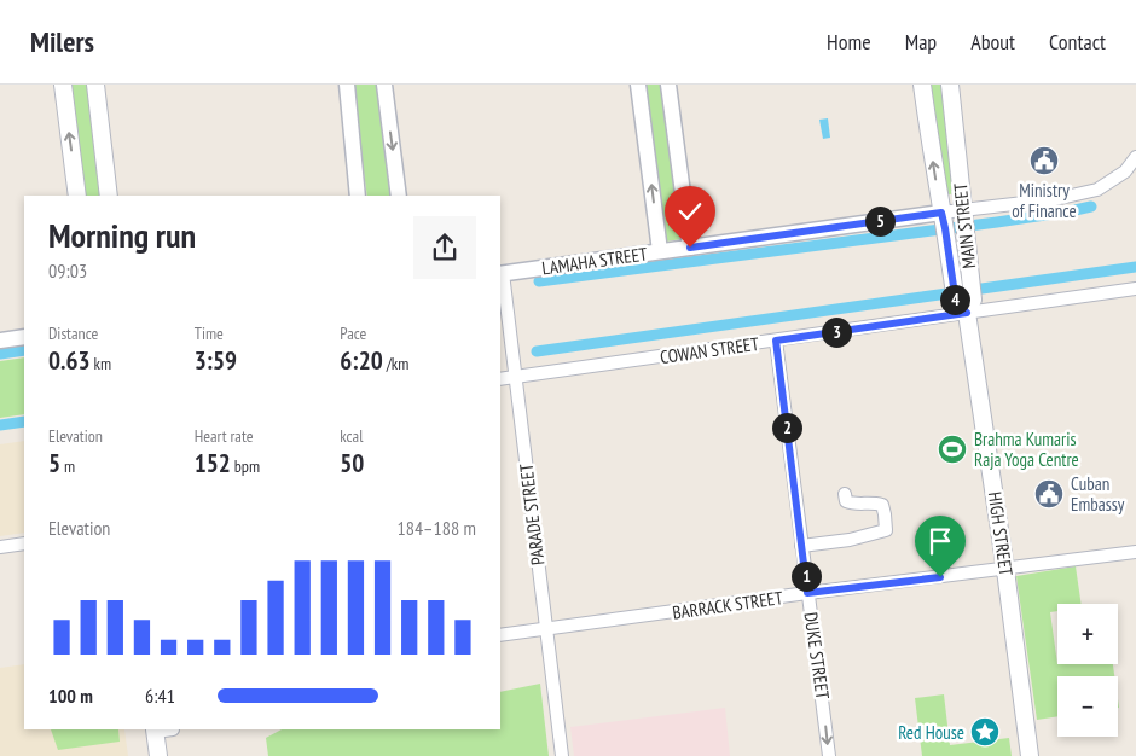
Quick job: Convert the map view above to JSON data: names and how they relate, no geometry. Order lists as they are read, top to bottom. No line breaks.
{"streets":{"main road":["MAIN STREET","HIGH STREET"],"street":["LAMAHA STREET","COWAN STREET","PARADE STREET","BARRACK STREET","DUKE STREET"]},"crossings":[["MAIN STREET","LAMAHA STREET"],["MAIN STREET","COWAN STREET"],["MAIN STREET","HIGH STREET"],["LAMAHA STREET","PARADE STREET"],["COWAN STREET","PARADE STREET"],["COWAN STREET","HIGH STREET"],["COWAN STREET","DUKE STREET"],["PARADE STREET","BARRACK STREET"],["HIGH STREET","BARRACK STREET"],["BARRACK STREET","DUKE STREET"]],"one_way":["DUKE STREET"],"places":{"public building":["Ministry of Finance","Cuban Embassy"],"sports":["Brahma Kumaris Raja Yoga Centre"],"place":["Red House"]},"page":{"header":"Milers","nav":["Home","Map","About","Contact"],"heading":["Morning run","09:03"],"pins":["5","4","3","2","1"],"stats":[["Distance","0.63 km"],["Time","3:59"],["Pace","6:20 /km"],["Elevation","5 m"],["Heart rate","152 bpm"],["kcal","50"]],"chart":["Elevation","184–188 m"],"map_buttons":["+","−"],"list":[{"name":"100 m","note":"6:41"}]}}
